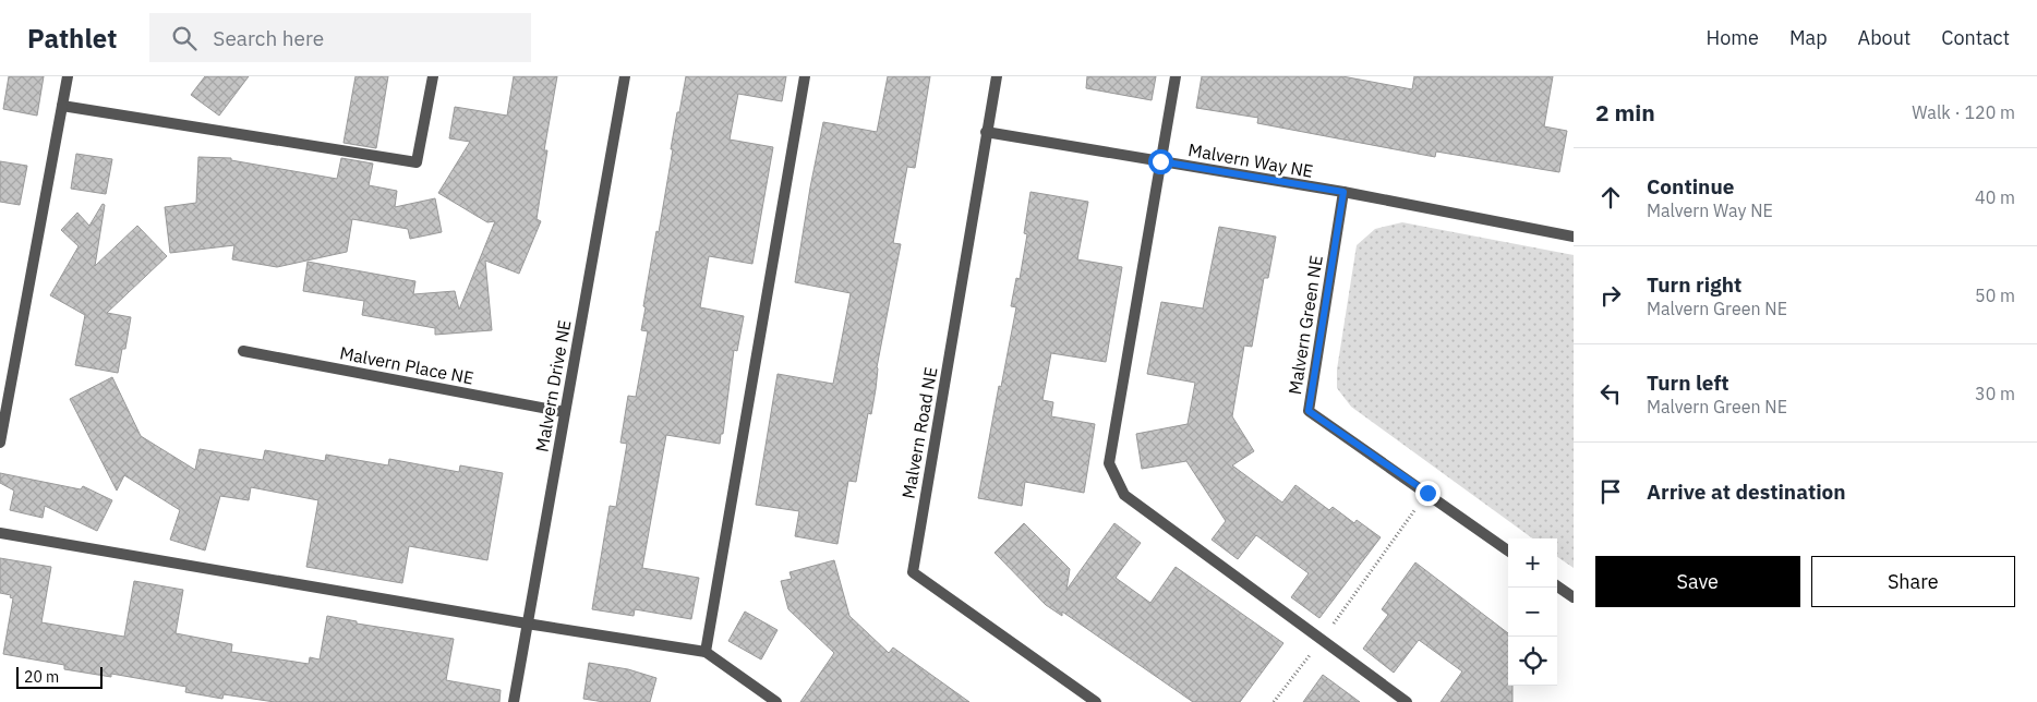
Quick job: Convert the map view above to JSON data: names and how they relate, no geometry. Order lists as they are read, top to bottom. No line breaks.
{"streets":{"street":["Malvern Way NE","Malvern Green NE","Malvern Place NE","Malvern Drive NE","Malvern Road NE"]},"crossings":[["Malvern Way NE","Malvern Green NE"],["Malvern Way NE","Malvern Road NE"],["Malvern Place NE","Malvern Drive NE"]],"scale_bar":"20 m","page":{"header":"Pathlet","search":"Search here","nav":["Home","Map","About","Contact"],"heading":["2 min","Walk · 120 m"],"list":[["Continue","Malvern Way NE","40 m"],["Turn right","Malvern Green NE","50 m"],["Turn left","Malvern Green NE","30 m"],"Arrive at destination"],"map_buttons":["+","−"],"buttons":["Save","Share"],"scale":"20 m"}}
